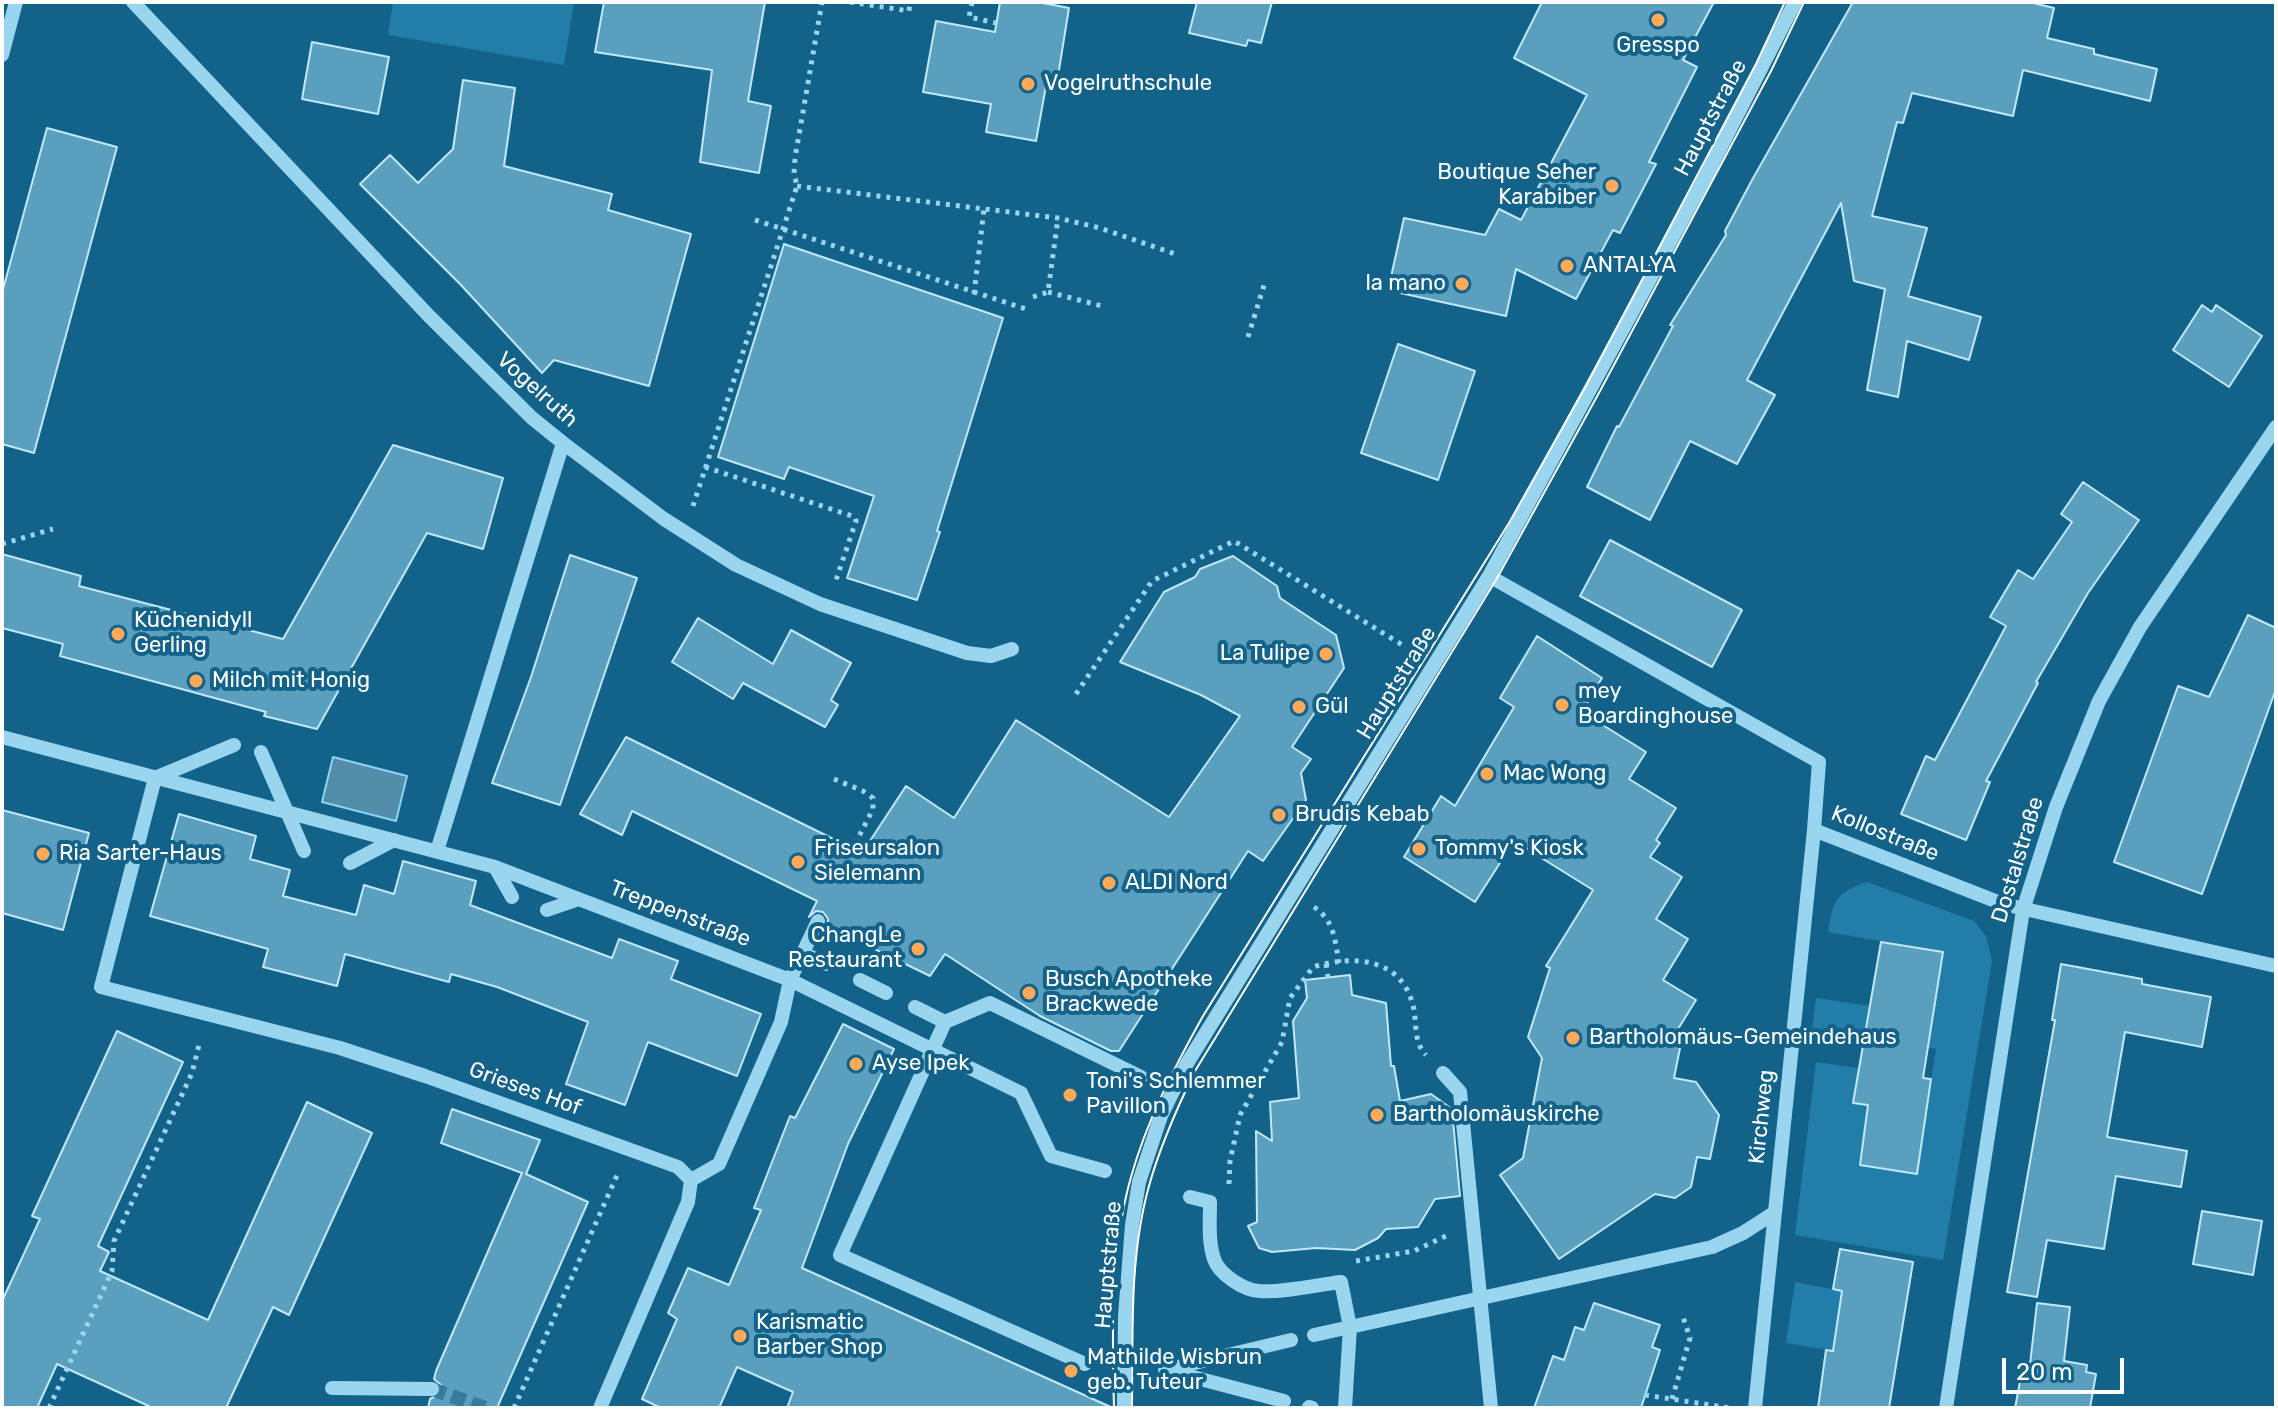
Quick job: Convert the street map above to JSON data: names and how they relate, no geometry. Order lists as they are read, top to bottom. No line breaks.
{"streets":{"street":["Hauptstraße","Vogelruth","Kollostraße","Dostalstraße","Treppenstraße","Grieses Hof","Kirchweg"]},"crossings":[["Hauptstraße","Kollostraße"],["Kollostraße","Dostalstraße"],["Kollostraße","Kirchweg"],["Treppenstraße","Grieses Hof"]],"places":["Gresspo","Vogelruthschule","Boutique Seher Karabiber","ANTALYA","la mano","Küchenidyll Gerling","La Tulipe","Milch mit Honig","mey Boardinghouse","Gül","Mac Wong","Brudis Kebab","Tommy's Kiosk","Ria Sarter-Haus","Friseursalon Sielemann","ALDI Nord","ChangLe Restaurant","Busch Apotheke Brackwede","Bartholomäus-Gemeindehaus","Ayse Ipek","Toni's Schlemmer Pavillon","Bartholomäuskirche","Karismatic Barber Shop","Mathilde Wisbrun geb. Tuteur"],"scale_bar":"20 m"}
